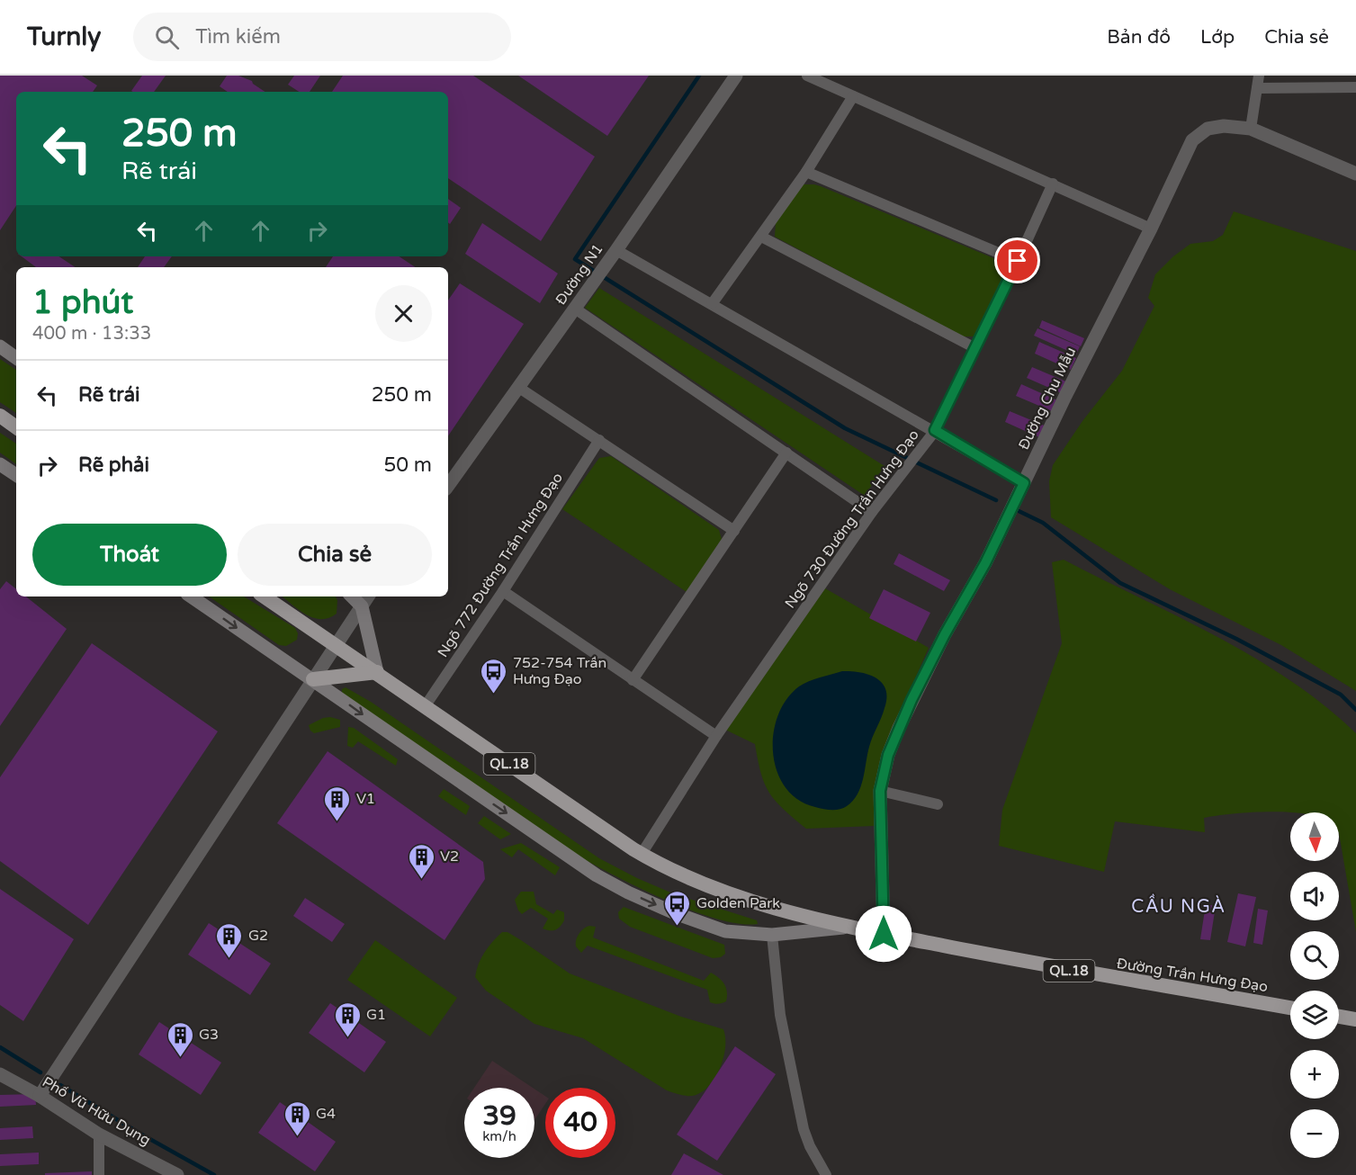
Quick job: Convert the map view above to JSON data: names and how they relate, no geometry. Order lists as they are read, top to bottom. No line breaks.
{"streets":{"highway":["QL.18","Đường Trần Hưng Đạo"],"street":["Đường N1","Đường Chu Mẫu","Ngõ 730 Đường Trần Hưng Đạo","Ngõ 772 Đường Trần Hưng Đạo","Phố Vũ Hữu Dụng"]},"crossings":[["Đường Chu Mẫu","Đường Trần Hưng Đạo"],["Ngõ 730 Đường Trần Hưng Đạo","Đường Trần Hưng Đạo"],["Ngõ 772 Đường Trần Hưng Đạo","Đường Trần Hưng Đạo"]],"districts":["CẦU NGÀ"],"places":{"bus stop":["752-754 Trần Hưng Đạo","Golden Park"],"building":["V1","V2","G2","G1","G3","G4"]},"north":"bottom","page":{"header":"Turnly","search":"Tìm kiếm","nav":["Bản đồ","Lớp","Chia sẻ"],"turn":["250 m","Rẽ trái"],"heading":["1 phút","400 m · 13:33"],"list":[{"name":"Rẽ trái","value":"250 m"},{"name":"Rẽ phải","value":"50 m"}],"buttons":["Thoát","Chia sẻ"],"map_buttons":["+","−"],"speed":"39 km/h","limit":"40"}}
